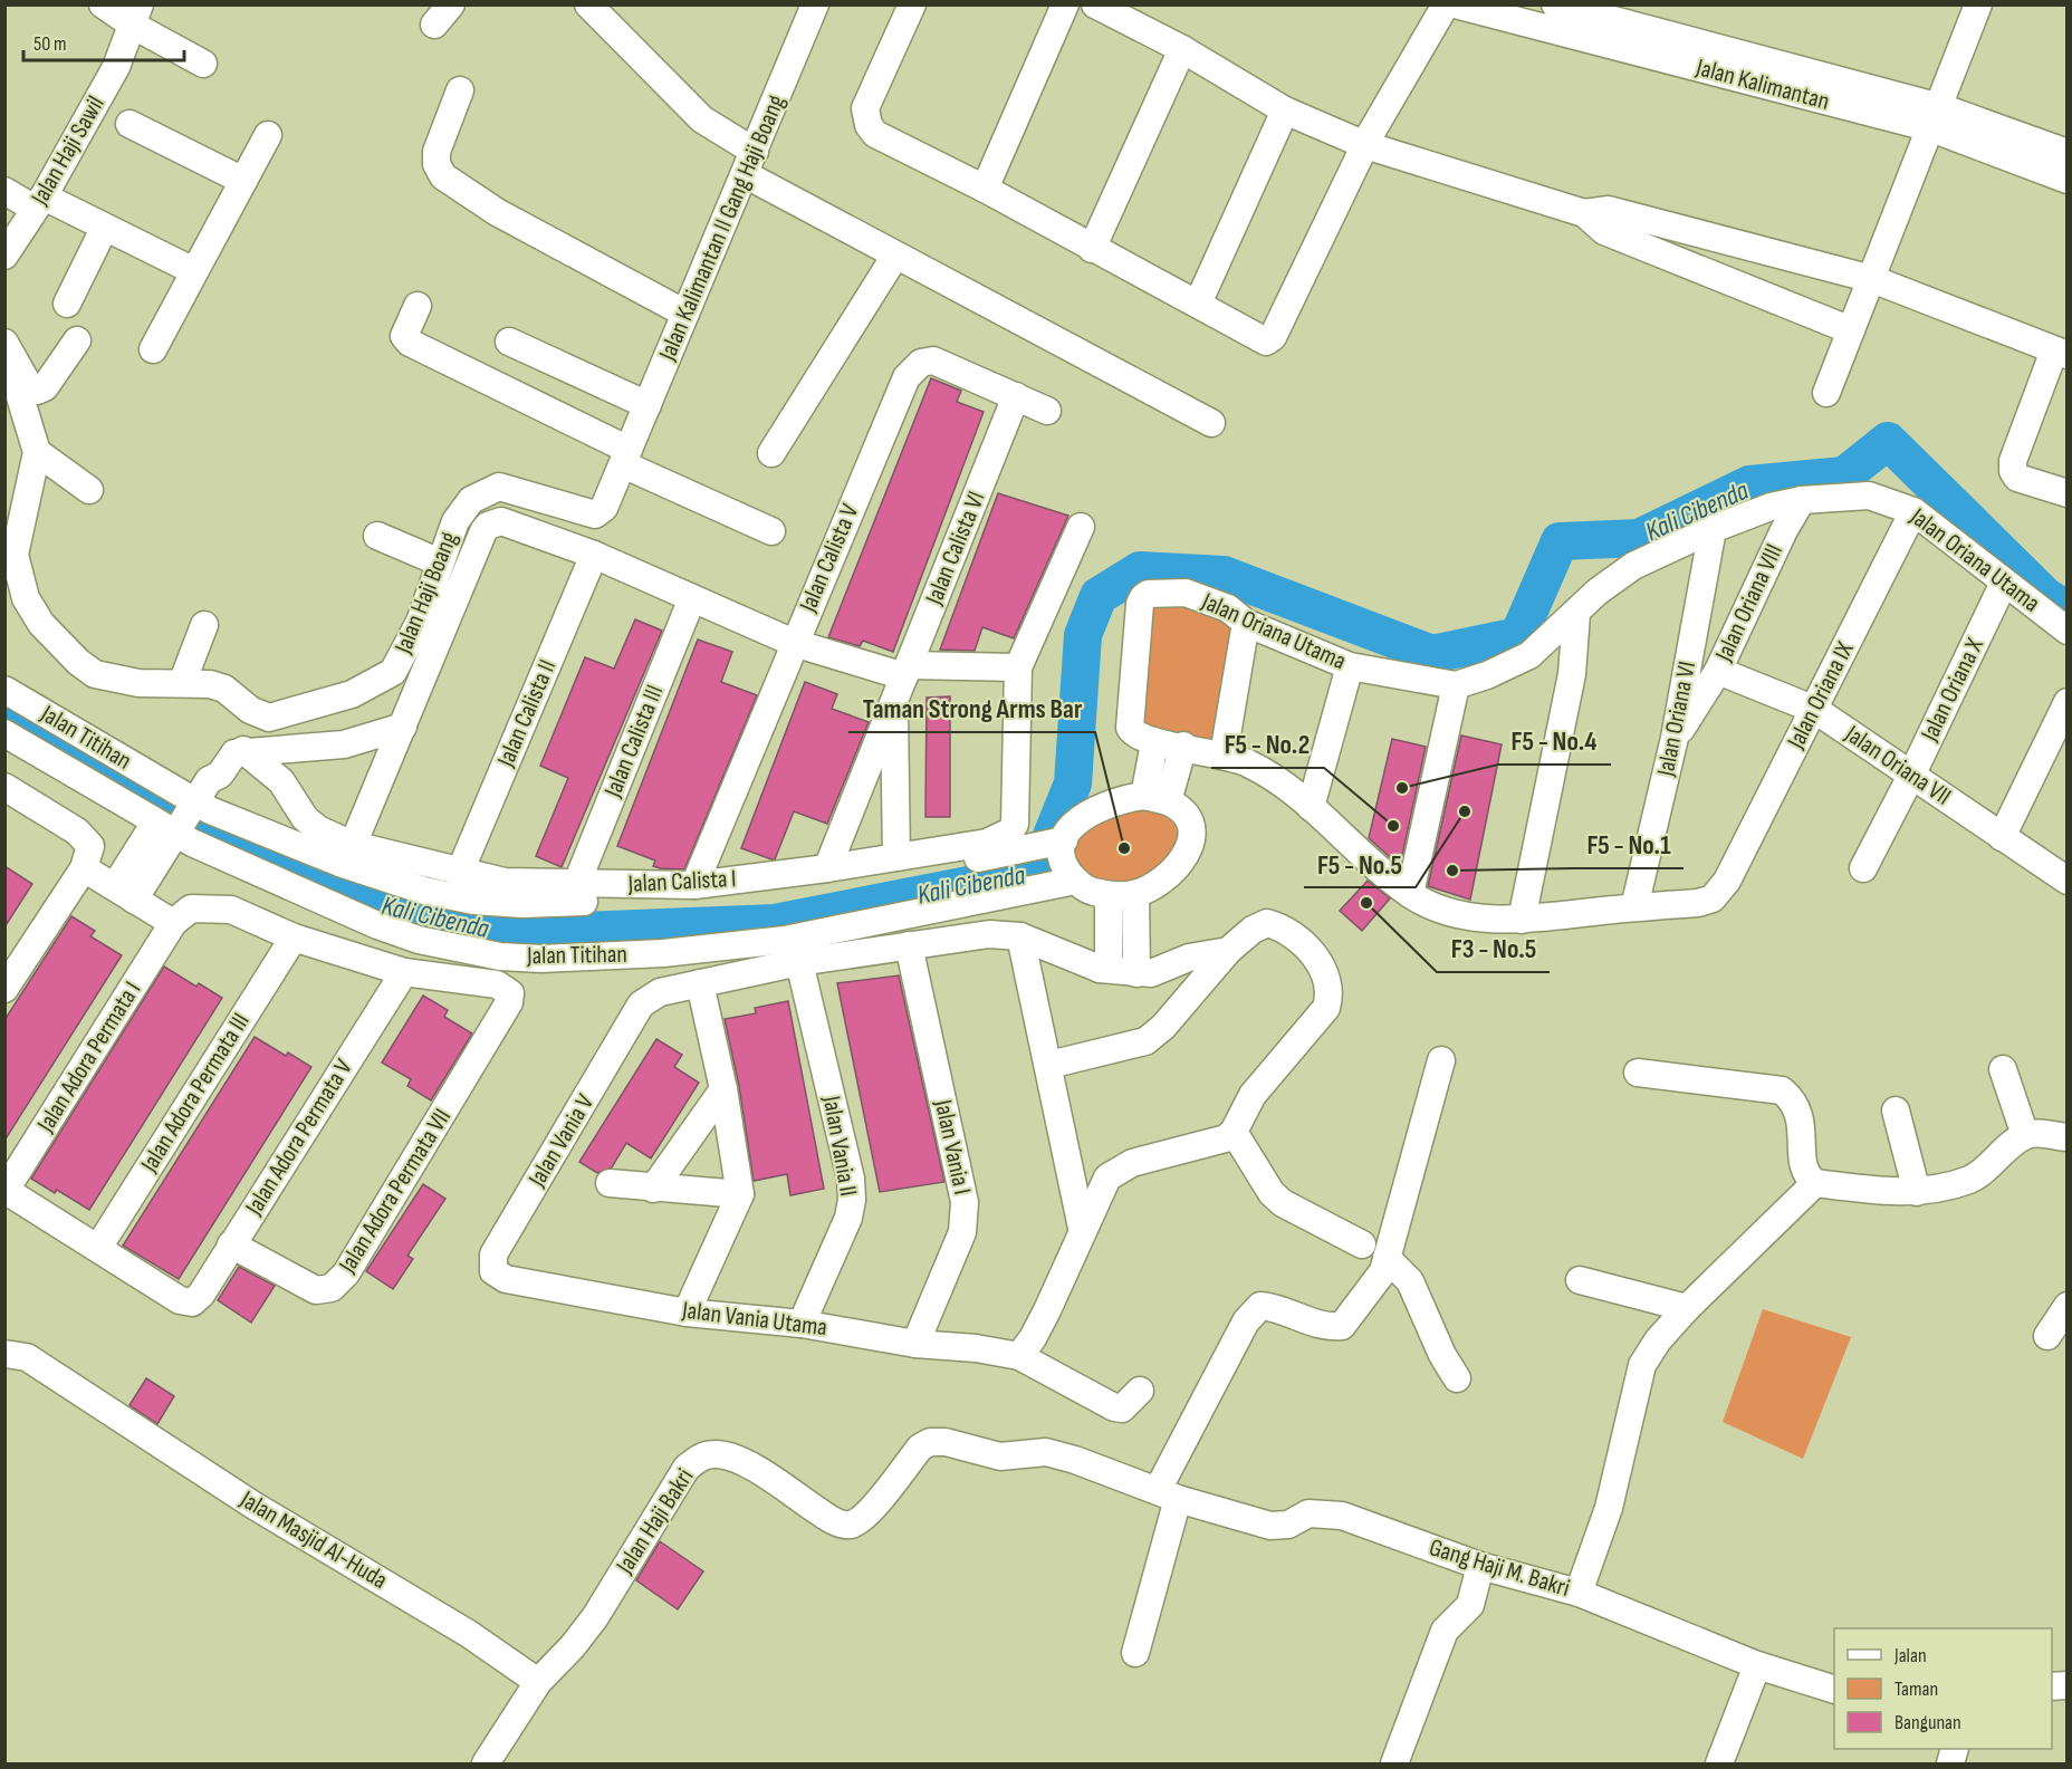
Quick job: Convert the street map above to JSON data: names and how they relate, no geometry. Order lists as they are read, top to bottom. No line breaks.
{"streets":{"street":["Jalan Kalimantan","Jalan Haji Sawil","Jalan Kalimantan II Gang Haji Boang","Jalan Calista VI","Jalan Calista V","Jalan Oriana Utama","Jalan Haji Boang","Jalan Oriana VIII","Jalan Oriana X","Jalan Oriana IX","Jalan Calista II","Jalan Oriana VI","Jalan Titihan","Jalan Calista III","Jalan Oriana VII","Jalan Calista I","Jalan Adora Permata I","Jalan Adora Permata III","Jalan Adora Permata V","Jalan Vania V","Jalan Vania II","Jalan Vania I","Jalan Adora Permata VII","Jalan Vania Utama","Jalan Haji Bakri","Jalan Masjid Al-Huda","Gang Haji M. Bakri"]},"crossings":[["Jalan Kalimantan II Gang Haji Boang","Jalan Haji Boang"],["Jalan Calista VI","Jalan Calista V"],["Jalan Calista VI","Jalan Calista I"],["Jalan Calista V","Jalan Calista I"],["Jalan Oriana Utama","Jalan Oriana VIII"],["Jalan Oriana Utama","Jalan Oriana X"],["Jalan Oriana Utama","Jalan Oriana IX"],["Jalan Oriana Utama","Jalan Oriana VI"],["Jalan Oriana VIII","Jalan Oriana VI"],["Jalan Oriana VIII","Jalan Oriana VII"],["Jalan Oriana X","Jalan Oriana VII"],["Jalan Oriana IX","Jalan Oriana VI"],["Jalan Oriana IX","Jalan Oriana VII"],["Jalan Calista II","Jalan Calista I"],["Jalan Calista III","Jalan Calista I"],["Jalan Adora Permata III","Jalan Adora Permata V"],["Jalan Adora Permata V","Jalan Adora Permata VII"],["Jalan Vania V","Jalan Vania Utama"],["Jalan Vania II","Jalan Vania Utama"],["Jalan Vania I","Jalan Vania Utama"],["Jalan Haji Bakri","Jalan Masjid Al-Huda"],["Jalan Haji Bakri","Gang Haji M. Bakri"]],"water":["Kali Cibenda"],"places":["F5 - No.4","F5 - No.5","F5 - No.2","Taman Strong Arms Bar","F5 - No.1","F3 - No.5"],"legend":["Jalan","Taman","Bangunan"],"scale_bar":"50 m"}
